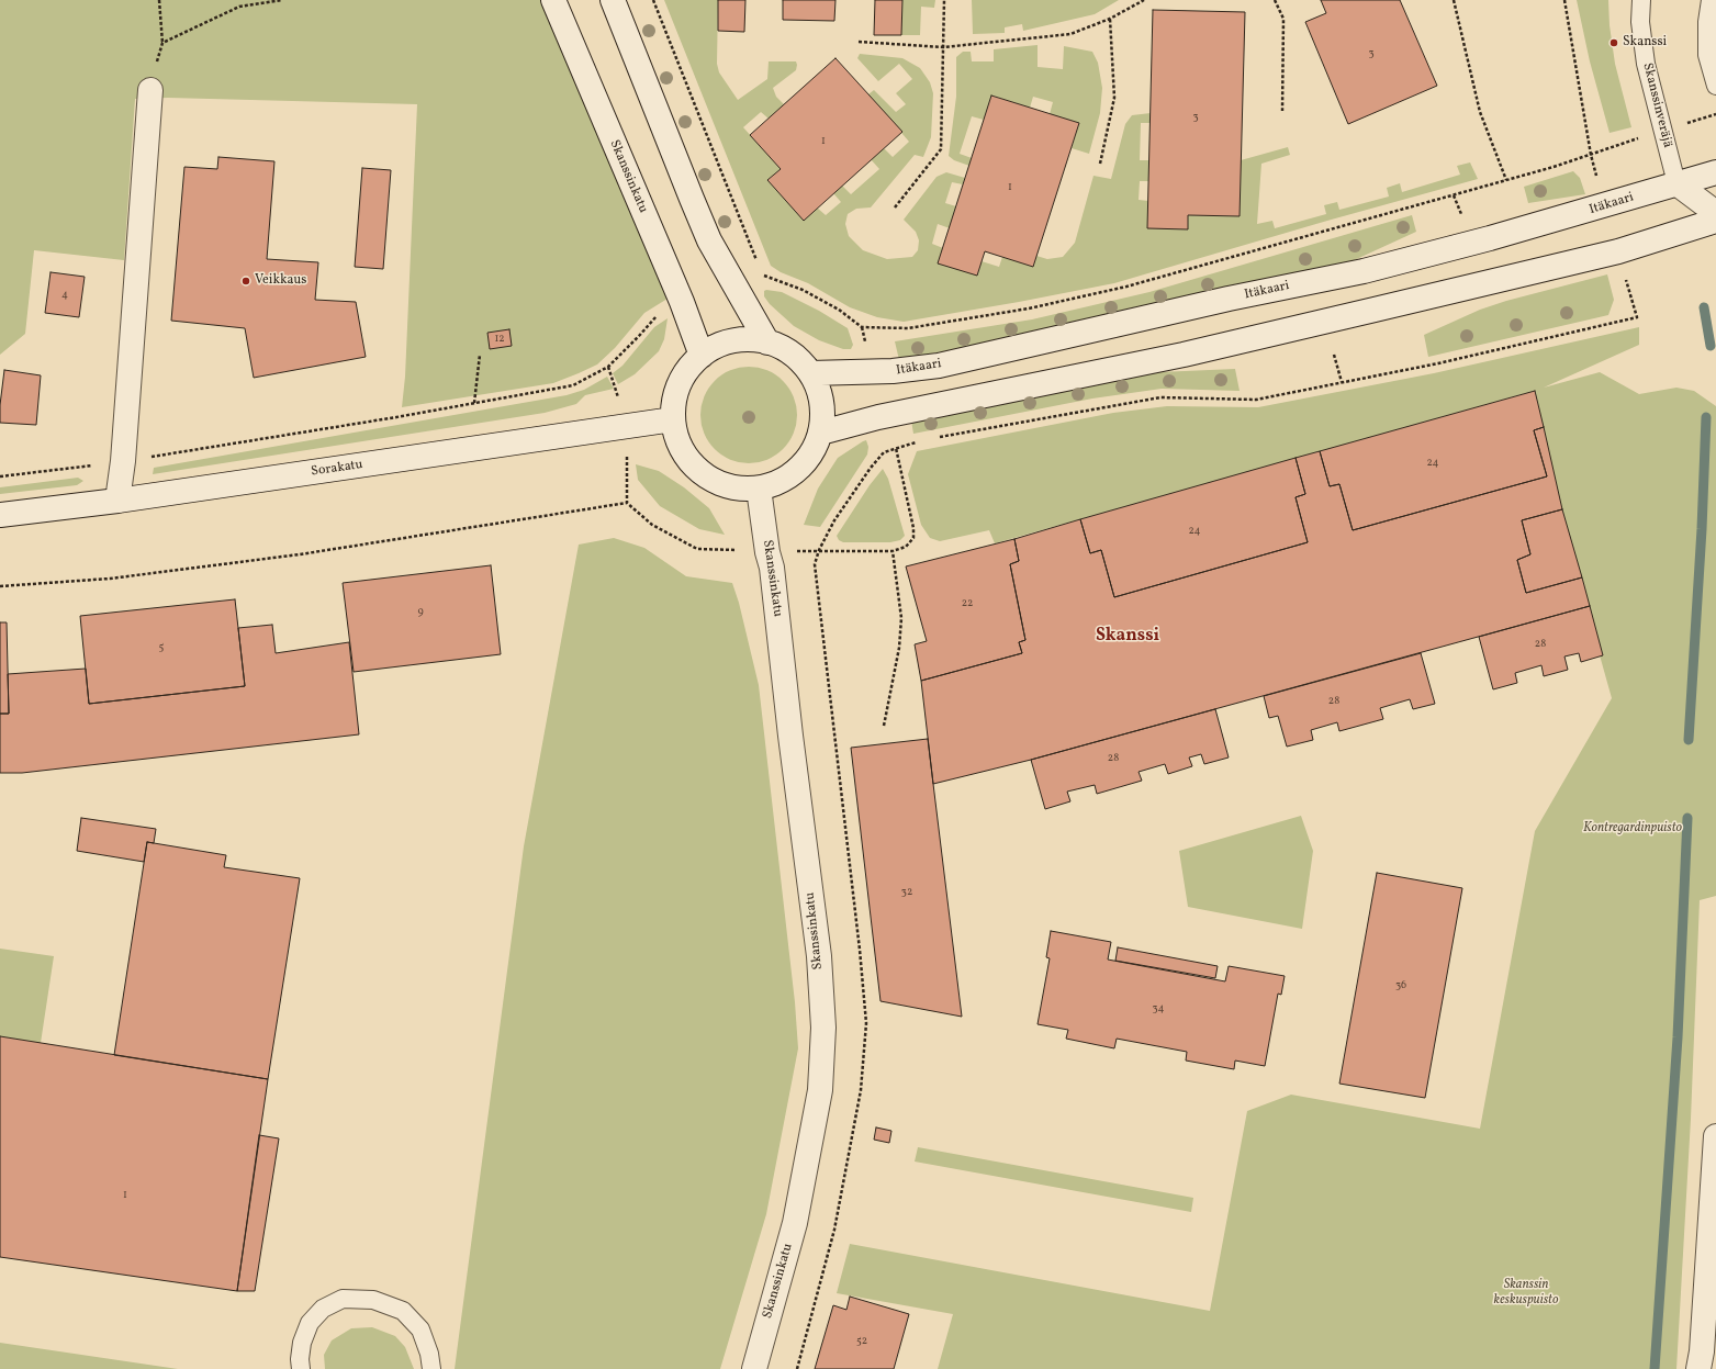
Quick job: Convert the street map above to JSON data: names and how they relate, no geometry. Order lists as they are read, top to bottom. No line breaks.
{"streets":{"street":["Skanssinkatu","Itäkaari","Sorakatu"],"lane":["Skanssinveräjä"]},"crossings":[["Skanssinveräjä","Itäkaari"],["Skanssinkatu","Itäkaari"],["Skanssinkatu","Sorakatu"],["Itäkaari","Sorakatu"]],"districts":["Skanssi"],"parks":["Kontregardinpuisto","Skanssin keskuspuisto"],"places":["Skanssi","Veikkaus"],"house_numbers":["3","3","1","1","4","12","24","24","22","9","28","5","28","28","32","36","34","1","52"]}
